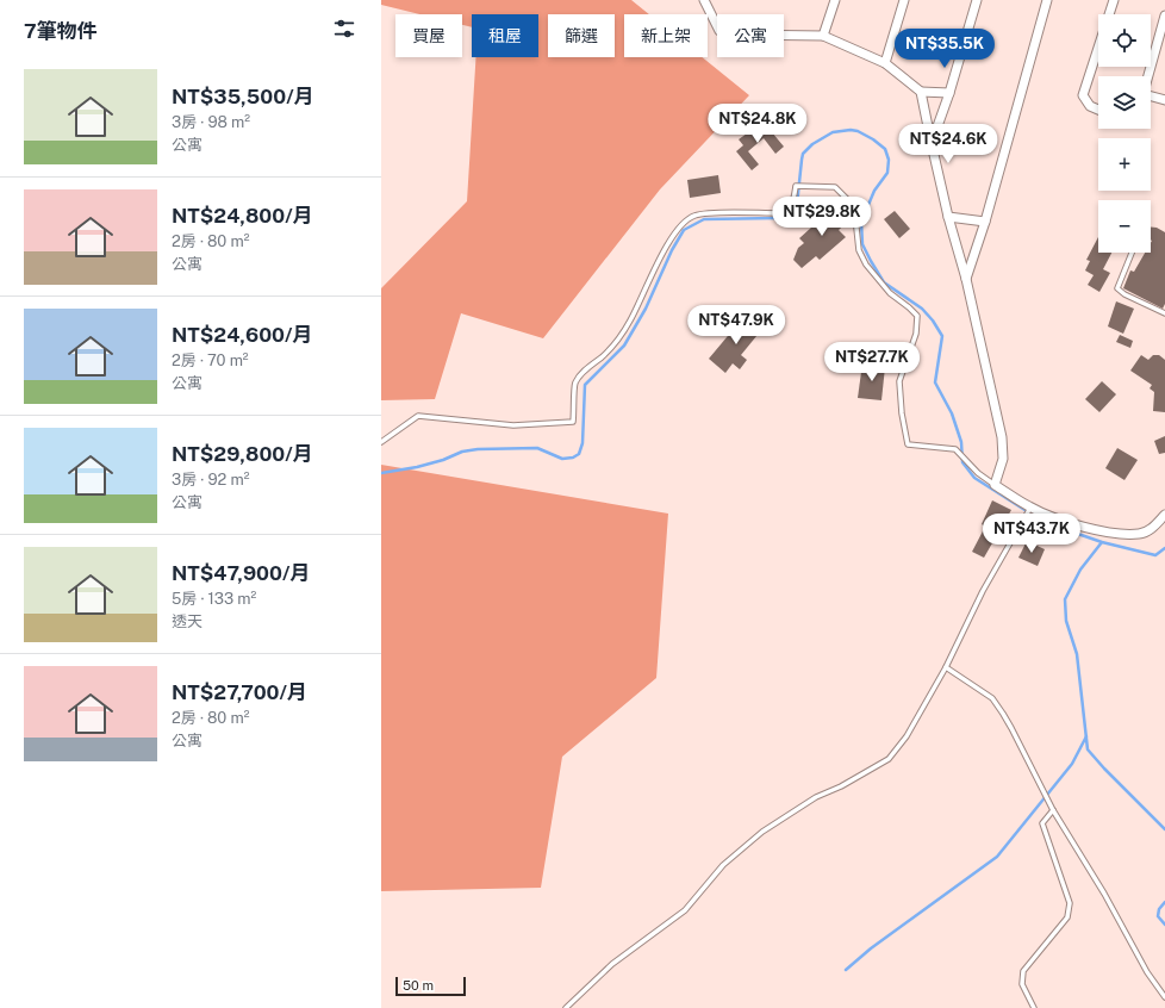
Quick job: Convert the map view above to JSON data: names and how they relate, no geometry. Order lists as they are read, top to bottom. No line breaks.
{"scale_bar":"50 m","page":{"heading":"7筆物件","map_buttons":["+","−"],"chip":["買屋","租屋","篩選","新上架","公寓"],"price":["NT$35.5K","NT$24.8K","NT$24.6K","NT$29.8K","NT$47.9K","NT$27.7K","NT$43.7K"],"list":[{"name":"NT$35,500/月","note":"3房 · 98 m² · 公寓"},{"name":"NT$24,800/月","note":"2房 · 80 m² · 公寓"},{"name":"NT$24,600/月","note":"2房 · 70 m² · 公寓"},{"name":"NT$29,800/月","note":"3房 · 92 m² · 公寓"},{"name":"NT$47,900/月","note":"5房 · 133 m² · 透天"},{"name":"NT$27,700/月","note":"2房 · 80 m² · 公寓"}],"scale":"50 m"}}
